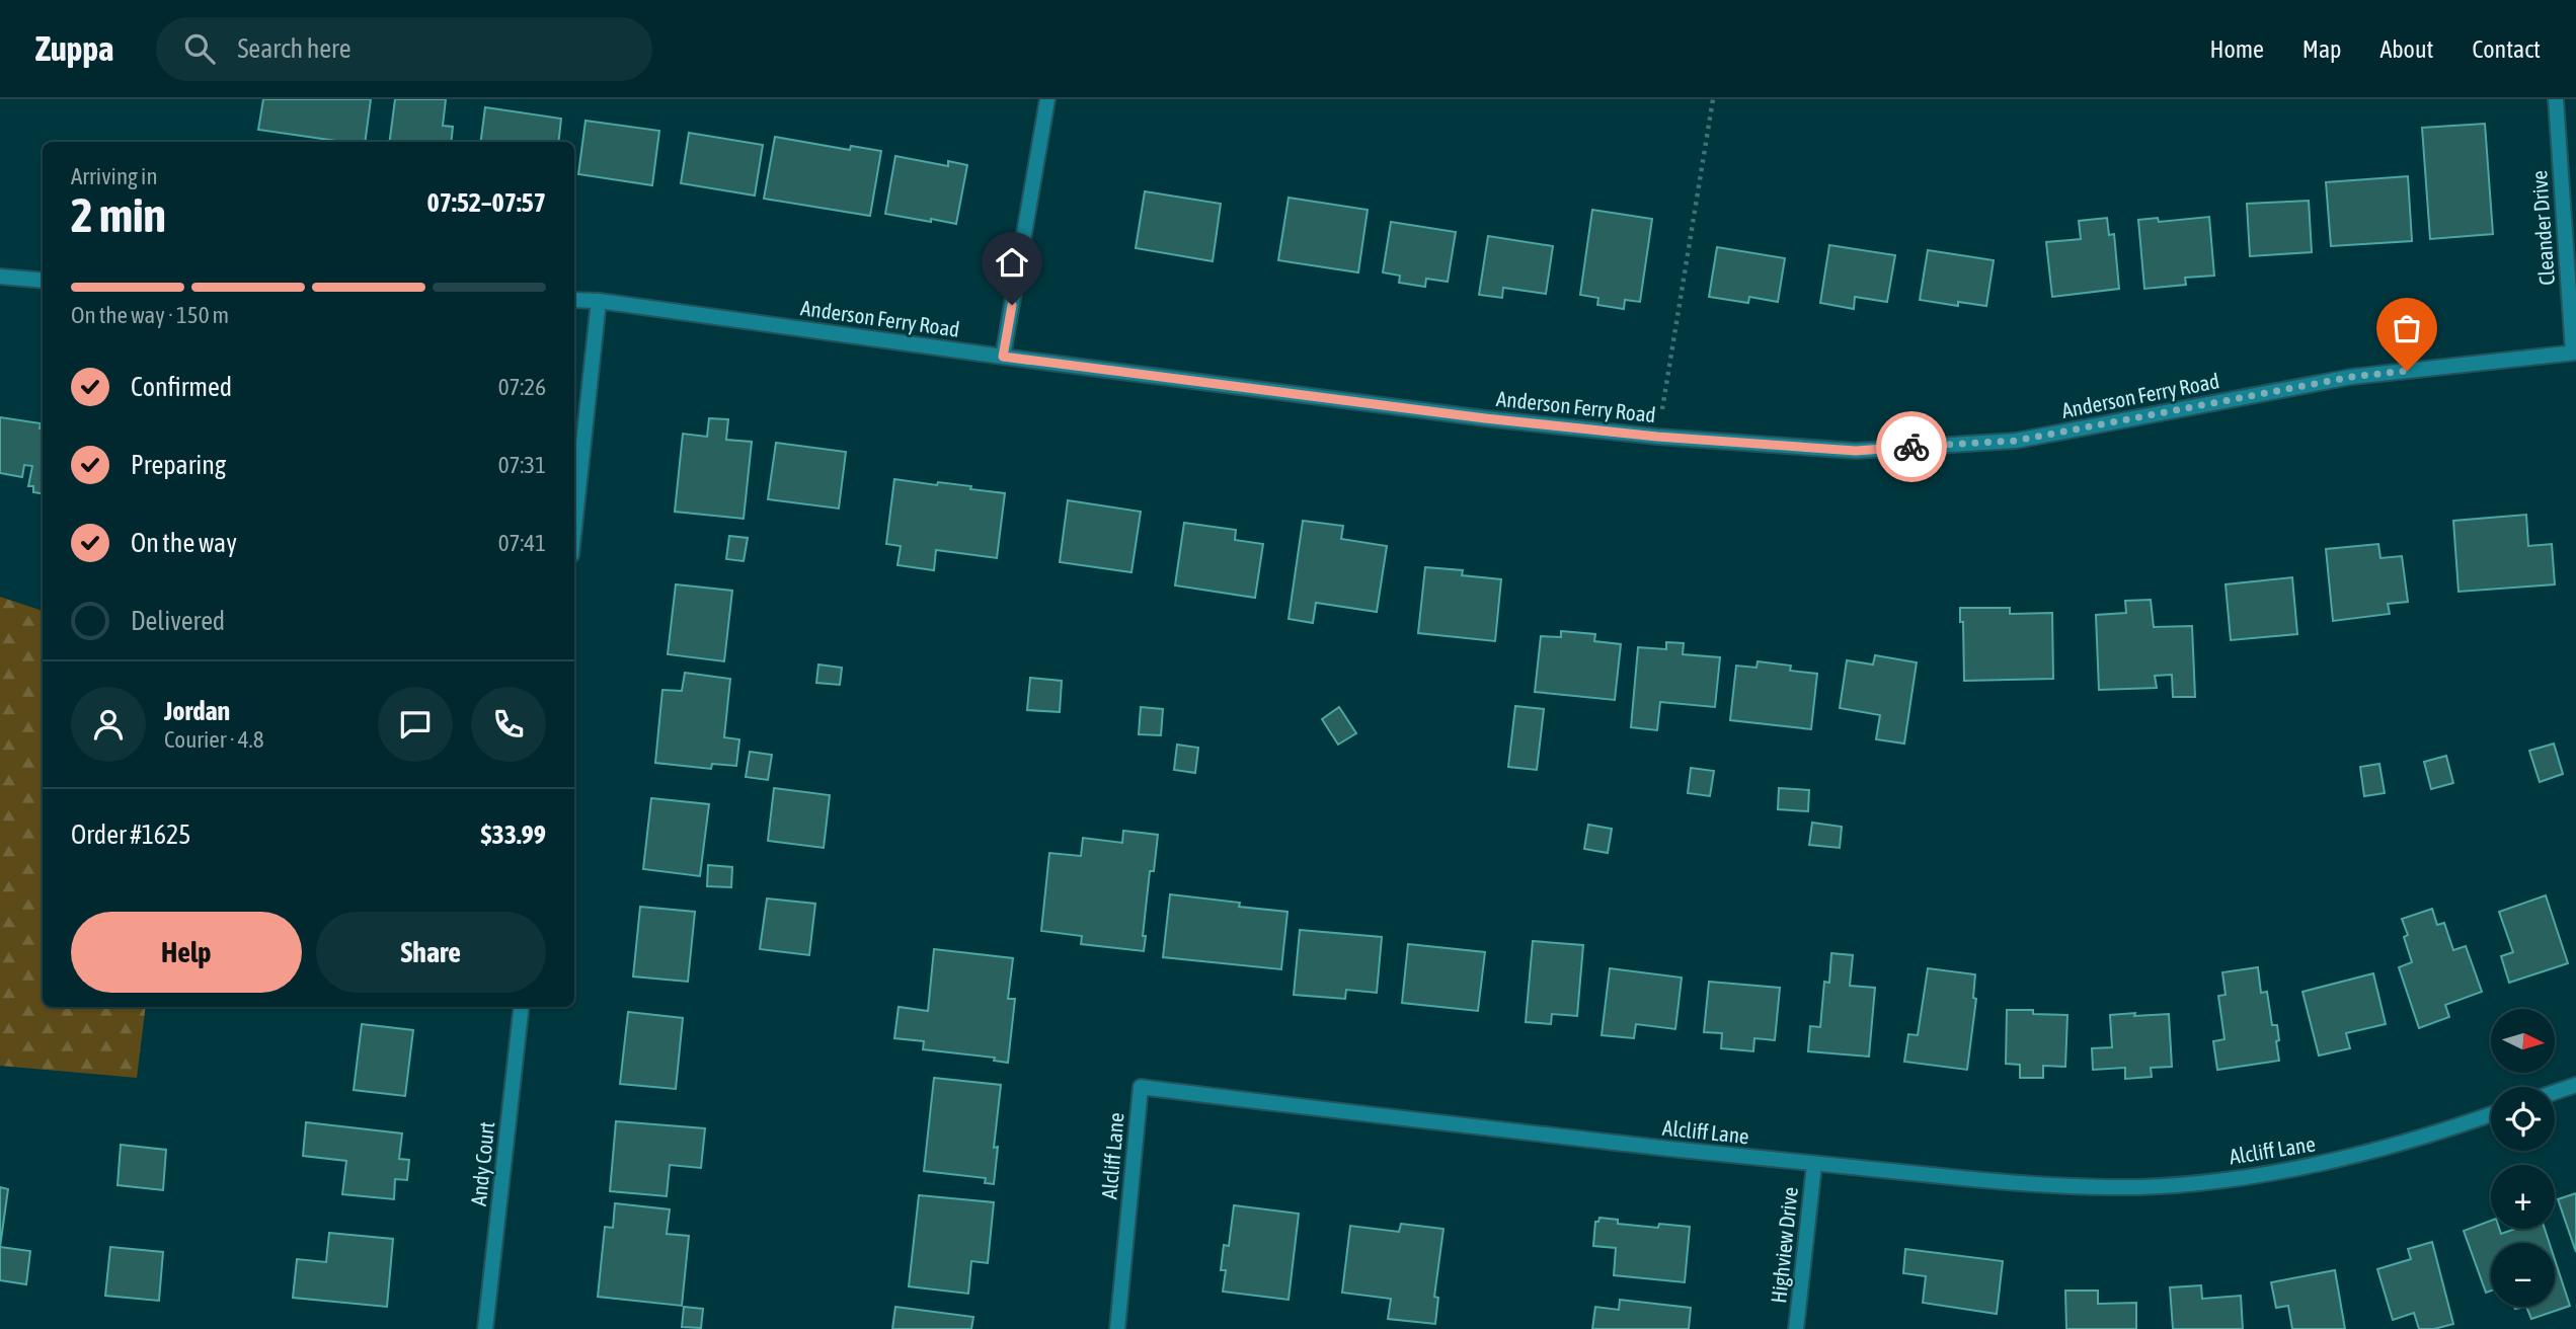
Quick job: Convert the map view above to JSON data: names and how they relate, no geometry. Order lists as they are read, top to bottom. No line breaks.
{"streets":{"street":["Cleander Drive","Anderson Ferry Road","Alcliff Lane","Andy Court","Highview Drive"]},"crossings":[["Cleander Drive","Anderson Ferry Road"],["Alcliff Lane","Highview Drive"]],"north":"right","page":{"header":"Zuppa","search":"Search here","nav":["Home","Map","About","Contact"],"heading":["2 min","Arriving in","07:52–07:57"],"panel":["Jordan","Courier · 4.8","Order #1625","$33.99"],"bar":"On the way · 150 m","list":[["Confirmed","07:26"],["Preparing","07:31"],["On the way","07:41"],"Delivered"],"buttons":["Help","Share"],"map_buttons":["+","−"]}}
